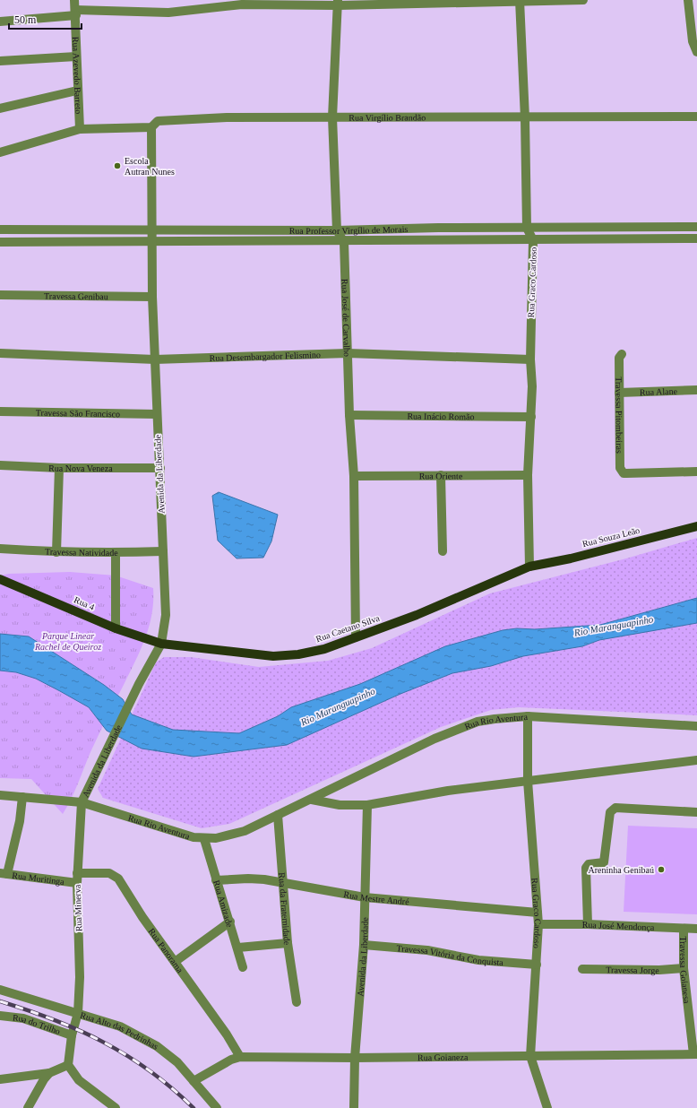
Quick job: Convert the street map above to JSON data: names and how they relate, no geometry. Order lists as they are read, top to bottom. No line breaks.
{"streets":{"main road":["Rua Souza Leão","Rua 4","Rua Caetano Silva"],"street":["Rua Azevedo Barreto","Rua Virgílio Brandão","Rua Professor Virgílio de Morais","Rua Graco Cardoso","Travessa Genibau","Rua José de Carvalho","Rua Desembargador Felismino","Rua Alane","Travessa São Francisco","Travessa Pitombeiras","Rua Inácio Romão","Rua Nova Veneza","Avenida da Liberdade","Rua Oriente","Travessa Natividade","Rua Rio Aventura","Rua Muritinga","Rua Mestre André","Rua Amizade","Rua Minerva","Rua da Fraternidade","Rua José Mendonça","Rua Panorama","Travessa Vitória da Conquista","Travessa Jorge","Travessa Goianesa","Rua do Trilho","Rua Alto das Pedrinhas","Rua Goianeza"]},"crossings":[["Rua Azevedo Barreto","Rua Virgílio Brandão"],["Rua Virgílio Brandão","Rua Graco Cardoso"],["Rua Virgílio Brandão","Rua José de Carvalho"],["Rua Virgílio Brandão","Avenida da Liberdade"],["Rua Professor Virgílio de Morais","Rua Graco Cardoso"],["Rua Professor Virgílio de Morais","Rua José de Carvalho"],["Rua Professor Virgílio de Morais","Avenida da Liberdade"],["Rua Graco Cardoso","Rua Desembargador Felismino"],["Rua Graco Cardoso","Rua Inácio Romão"],["Rua Graco Cardoso","Rua Oriente"],["Rua Graco Cardoso","Rua Souza Leão"],["Rua Graco Cardoso","Rua Caetano Silva"],["Rua Graco Cardoso","Rua Rio Aventura"],["Rua Graco Cardoso","Rua Mestre André"],["Rua Graco Cardoso","Rua José Mendonça"],["Rua Graco Cardoso","Travessa Vitória da Conquista"],["Rua Graco Cardoso","Rua Goianeza"],["Travessa Genibau","Avenida da Liberdade"],["Rua José de Carvalho","Rua Desembargador Felismino"],["Rua José de Carvalho","Rua Inácio Romão"],["Rua José de Carvalho","Rua Oriente"],["Rua José de Carvalho","Rua Caetano Silva"],["Rua Desembargador Felismino","Avenida da Liberdade"],["Rua Alane","Travessa Pitombeiras"],["Travessa São Francisco","Avenida da Liberdade"],["Rua Nova Veneza","Avenida da Liberdade"],["Avenida da Liberdade","Travessa Natividade"],["Avenida da Liberdade","Rua 4"],["Avenida da Liberdade","Rua Caetano Silva"],["Avenida da Liberdade","Rua Rio Aventura"],["Avenida da Liberdade","Rua Mestre André"],["Avenida da Liberdade","Rua Minerva"],["Avenida da Liberdade","Travessa Vitória da Conquista"],["Avenida da Liberdade","Rua Goianeza"],["Rua Souza Leão","Rua Caetano Silva"],["Rua 4","Rua Caetano Silva"],["Rua Rio Aventura","Rua Amizade"],["Rua Rio Aventura","Rua Minerva"],["Rua Rio Aventura","Rua da Fraternidade"],["Rua Muritinga","Rua Minerva"],["Rua Mestre André","Rua Amizade"],["Rua Mestre André","Rua da Fraternidade"],["Rua Minerva","Rua Panorama"],["Rua Minerva","Rua do Trilho"],["Rua Minerva","Rua Alto das Pedrinhas"],["Rua José Mendonça","Travessa Goianesa"],["Rua Panorama","Rua Goianeza"],["Travessa Jorge","Travessa Goianesa"],["Travessa Goianesa","Rua Goianeza"],["Rua Alto das Pedrinhas","Rua Goianeza"]],"water":["Rio Maranguapinho"],"parks":["Parque Linear Rachel de Queiroz"],"places":["Escola Autran Nunes","Areninha Genibaú"],"scale_bar":"50 m"}
